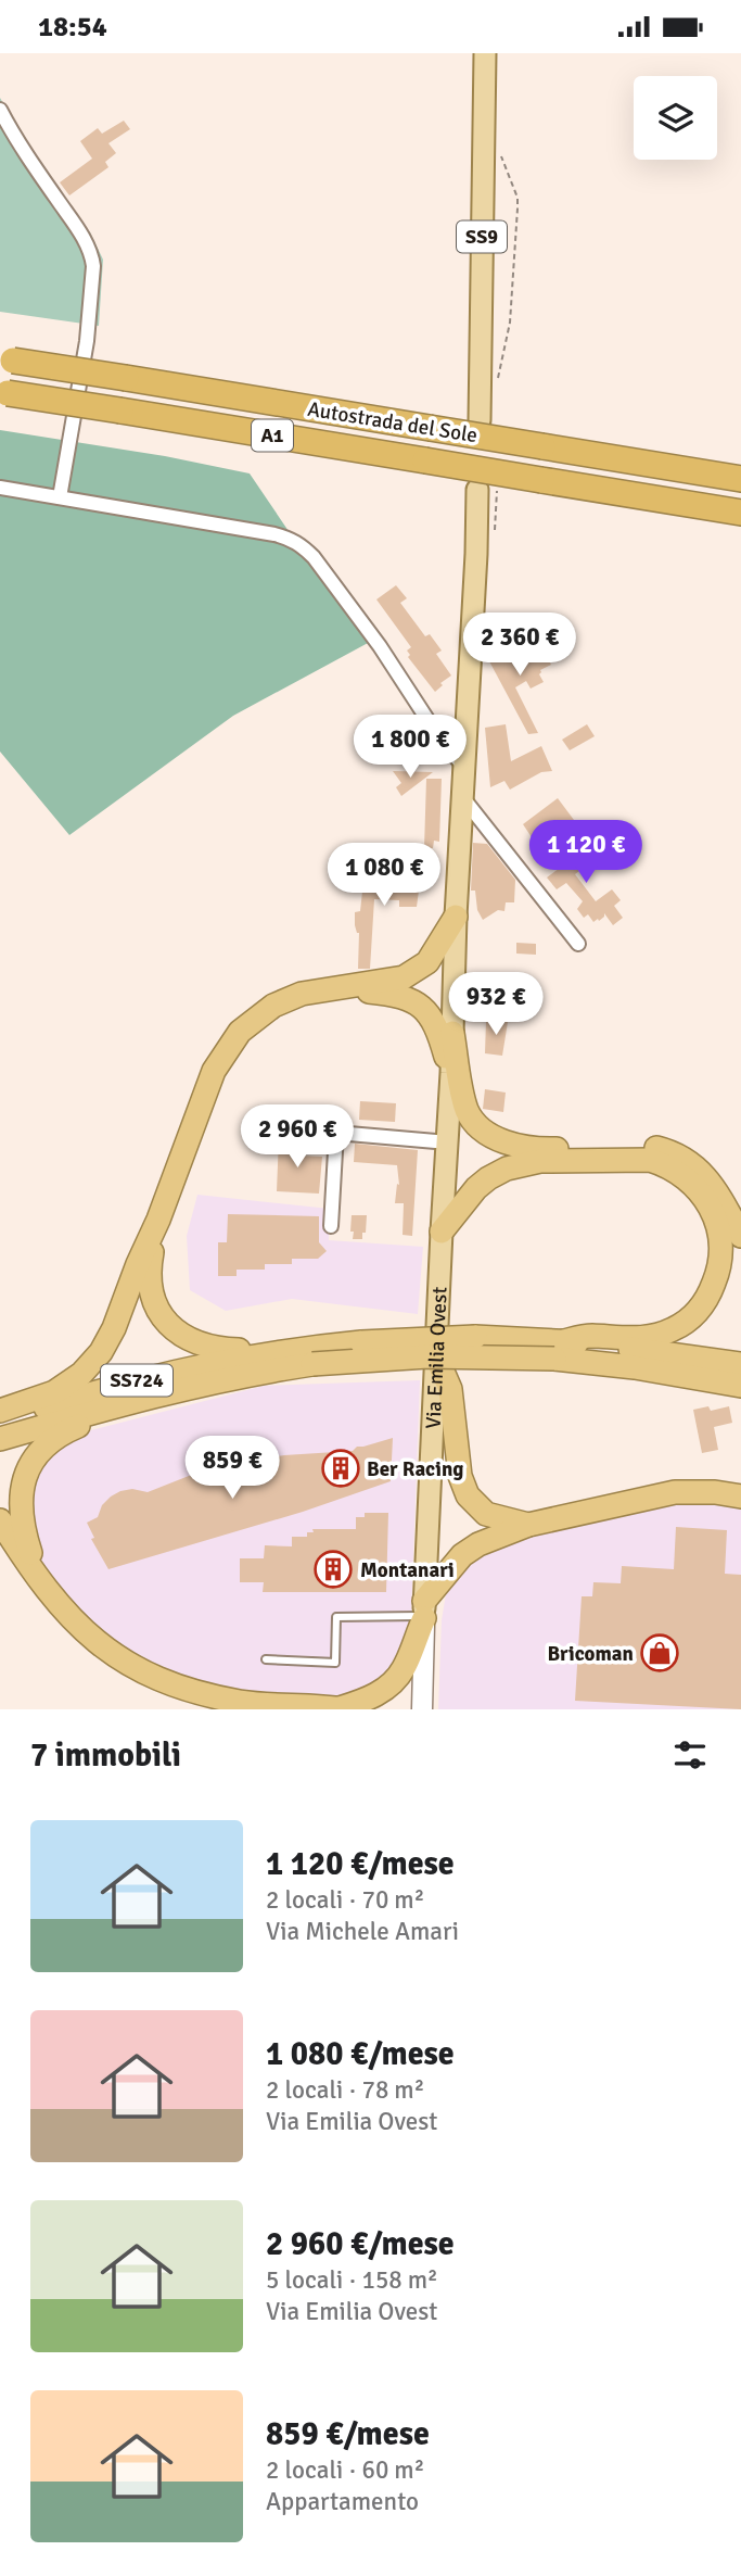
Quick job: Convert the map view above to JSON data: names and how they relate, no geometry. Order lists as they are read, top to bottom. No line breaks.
{"streets":{"highway":["Autostrada del Sole","A1","SS724"],"main road":["SS9","Via Emilia Ovest"]},"places":{"building":["Ber Racing","Montanari"],"shop":["Bricoman"]},"page":{"status":"18:54","price":["2 360 €","1 800 €","1 120 €","1 080 €","932 €","2 960 €","859 €"],"heading":"7 immobili","list":[{"name":"1 120 €/mese","note":"2 locali · 70 m² · Via Michele Amari"},{"name":"1 080 €/mese","note":"2 locali · 78 m² · Via Emilia Ovest"},{"name":"2 960 €/mese","note":"5 locali · 158 m² · Via Emilia Ovest"},{"name":"859 €/mese","note":"2 locali · 60 m² · Appartamento"}]}}
